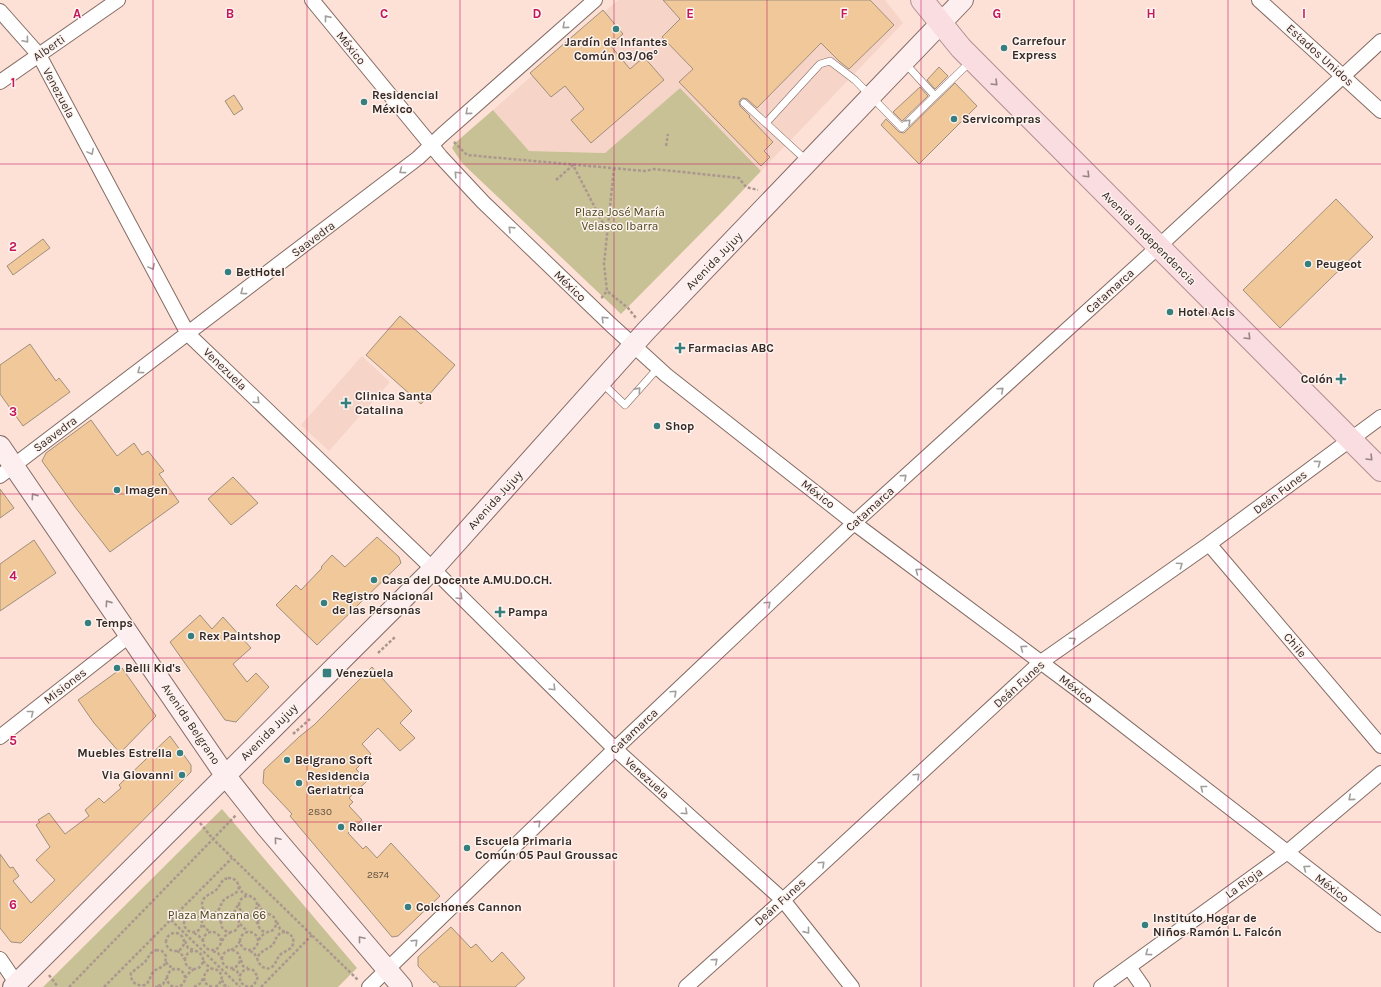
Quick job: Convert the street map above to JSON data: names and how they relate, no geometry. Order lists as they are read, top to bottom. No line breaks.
{"streets":{"main road":["Avenida Independencia","Avenida Jujuy","Avenida Belgrano"],"street":["Alberti","México","Estados Unidos","Venezuela","Saavedra","Catamarca","Deán Funes","Chile","Misiones","La Rioja"]},"crossings":[["Alberti","Venezuela"],["México","Saavedra"],["México","Avenida Jujuy"],["México","Catamarca"],["México","Deán Funes"],["México","La Rioja"],["Estados Unidos","Catamarca"],["Venezuela","Saavedra"],["Venezuela","Avenida Jujuy"],["Venezuela","Catamarca"],["Venezuela","Deán Funes"],["Avenida Independencia","Avenida Jujuy"],["Avenida Independencia","Catamarca"],["Avenida Independencia","Deán Funes"],["Saavedra","Avenida Belgrano"],["Avenida Jujuy","Avenida Belgrano"],["Catamarca","Avenida Belgrano"],["Deán Funes","Chile"],["Misiones","Avenida Belgrano"]],"one_way":["México","Venezuela","Avenida Independencia","Saavedra","Catamarca","Deán Funes","Misiones","Avenida Belgrano","La Rioja"],"parks":["Plaza José María Velasco Ibarra","Plaza Manzana 66"],"places":{"other":["Jardín de Infantes Común 03/06°","Carrefour Express","Residencial México","Servicompras","Peugeot","BetHotel","Hotel Acis","Shop","Imagen","Casa del Docente A.MU.DO.CH.","Registro Nacional de las Personas","Temps","Rex Paintshop","Belli Kid's","Muebles Estrella","Belgrano Soft","Via Giovanni","Residencia Geriatrica","Roller","Escuela Primaria Común 05 Paul Groussac","Colchones Cannon","Instituto Hogar de Niños Ramón L. Falcón"],"health":["Farmacias ABC","Colón","Clinica Santa Catalina","Pampa"],"transit":["Venezuela"]},"house_numbers":["2830","2874"],"grid":{"columns":["A","B","C","D","E","F","G","H","I"],"rows":["1","2","3","4","5","6"]}}
